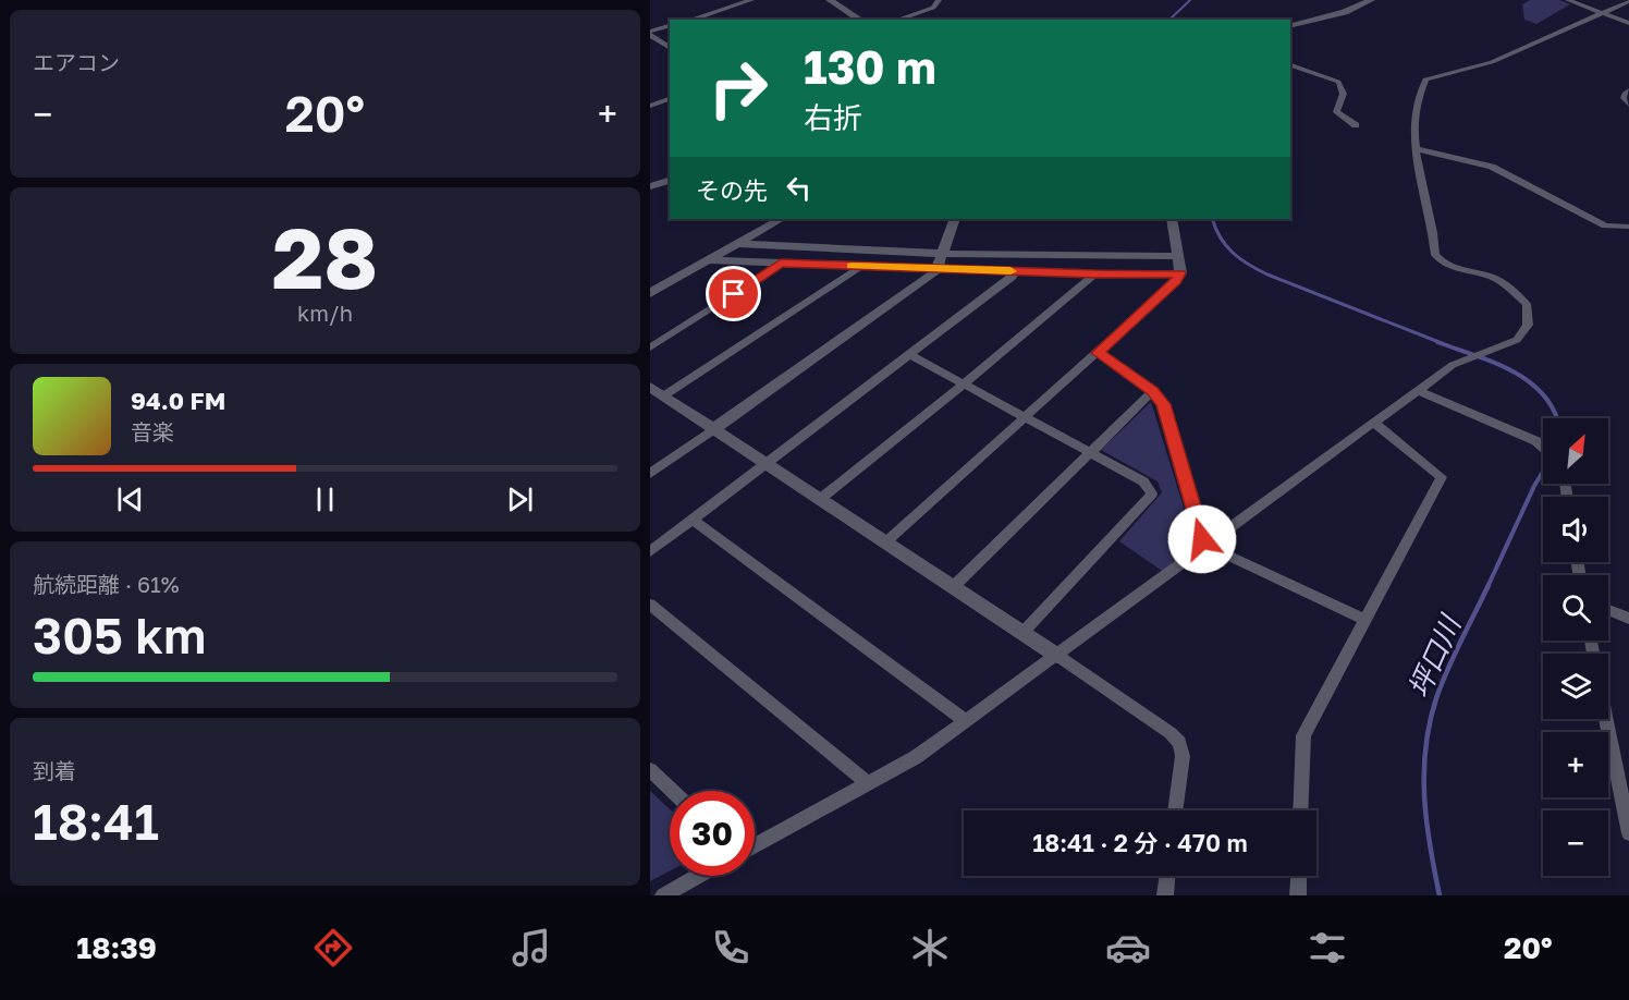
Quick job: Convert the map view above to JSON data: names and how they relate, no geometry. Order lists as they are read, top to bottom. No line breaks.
{"water":["坪口川"],"north":"top right","page":{"tile":["エアコン",["28","km/h"],["航続距離 · 61%","305 km"],["到着","18:41"]],"turn":["130 m","右折"],"heat":["−","20°","+"],"then":"その先","song":["94.0 FM","音楽"],"map_buttons":["+","−"],"limit":"30","trip":"18:41 · 2 分 · 470 m","tabs":["18:39","20°"]}}
